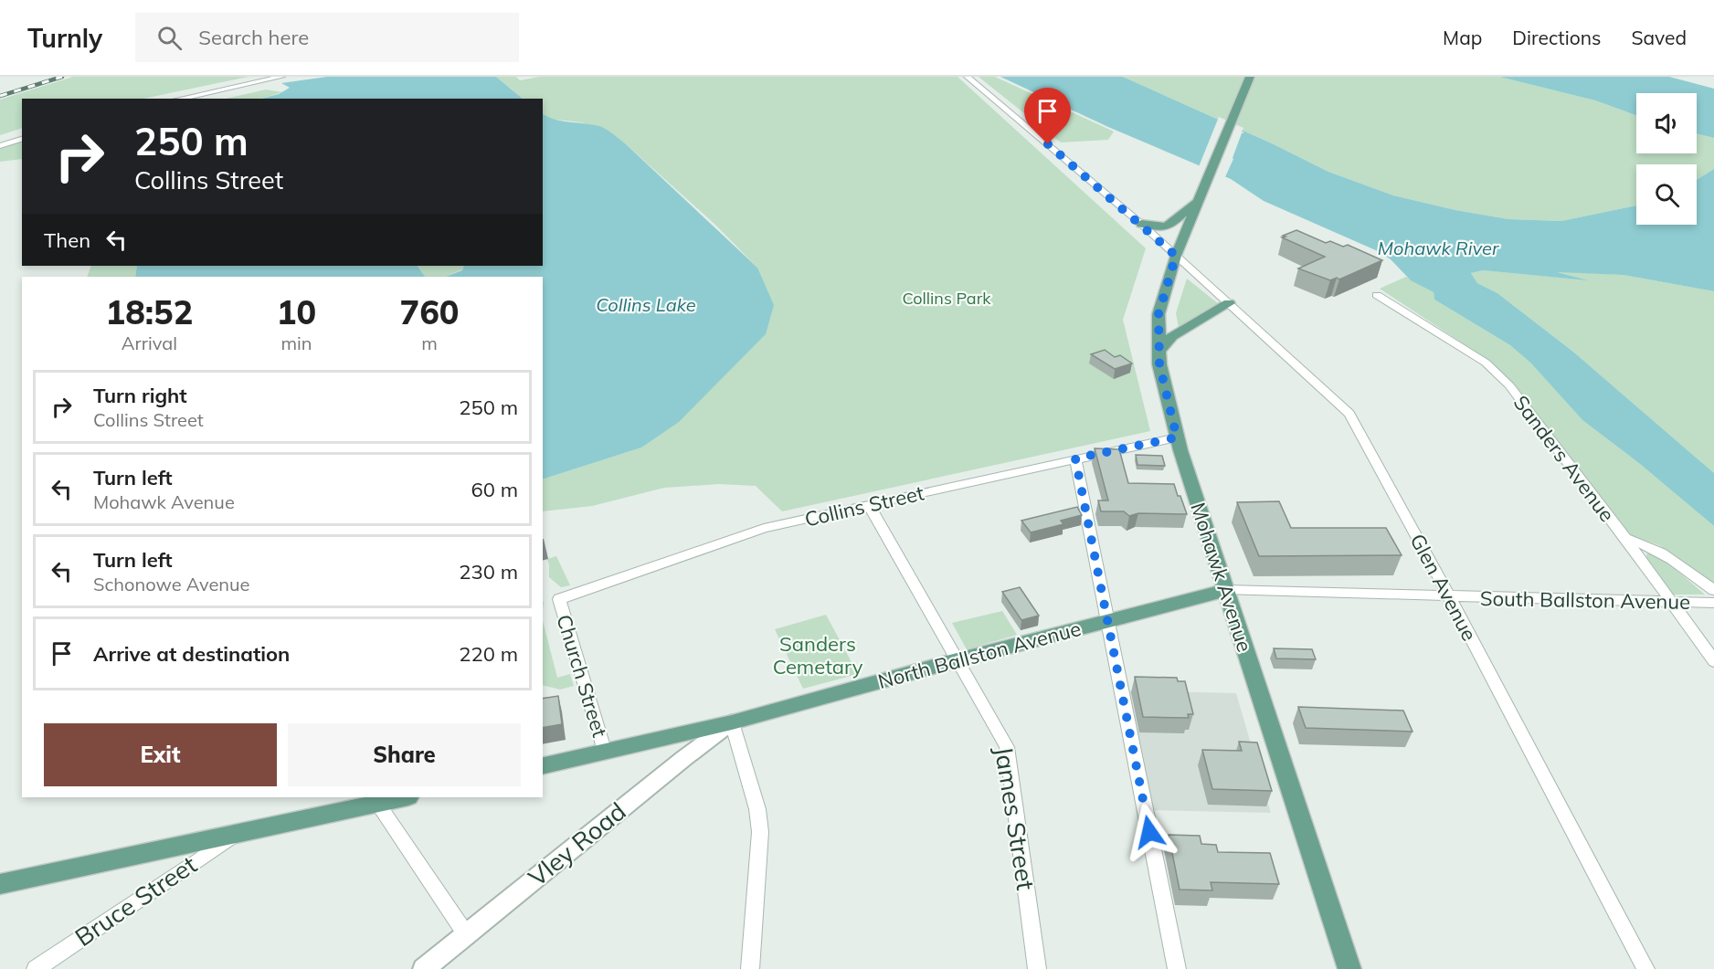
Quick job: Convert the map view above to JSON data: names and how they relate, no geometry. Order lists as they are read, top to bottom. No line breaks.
{"streets":{"main road":["Mohawk Avenue","North Ballston Avenue"],"street":["Sanders Avenue","Collins Street","Glen Avenue","South Ballston Avenue","Church Street","James Street","Vley Road","Bruce Street"]},"crossings":[["Sanders Avenue","South Ballston Avenue"],["Collins Street","Mohawk Avenue"],["Collins Street","Church Street"],["Collins Street","James Street"],["Mohawk Avenue","Glen Avenue"],["Mohawk Avenue","South Ballston Avenue"],["Mohawk Avenue","North Ballston Avenue"],["Glen Avenue","South Ballston Avenue"],["South Ballston Avenue","North Ballston Avenue"],["North Ballston Avenue","Church Street"],["North Ballston Avenue","James Street"],["North Ballston Avenue","Vley Road"]],"water":["Mohawk River","Collins Lake"],"parks":["Collins Park","Sanders Cemetary"],"page":{"header":"Turnly","search":"Search here","nav":["Map","Directions","Saved"],"turn":["250 m","Collins Street"],"then":"Then","eta":["18:52","Arrival","10","min","760","m"],"list":[{"name":"Turn right","note":"Collins Street","value":"250 m"},{"name":"Turn left","note":"Mohawk Avenue","value":"60 m"},{"name":"Turn left","note":"Schonowe Avenue","value":"230 m"},{"name":"Arrive at destination","value":"220 m"}],"buttons":["Exit","Share"]}}
